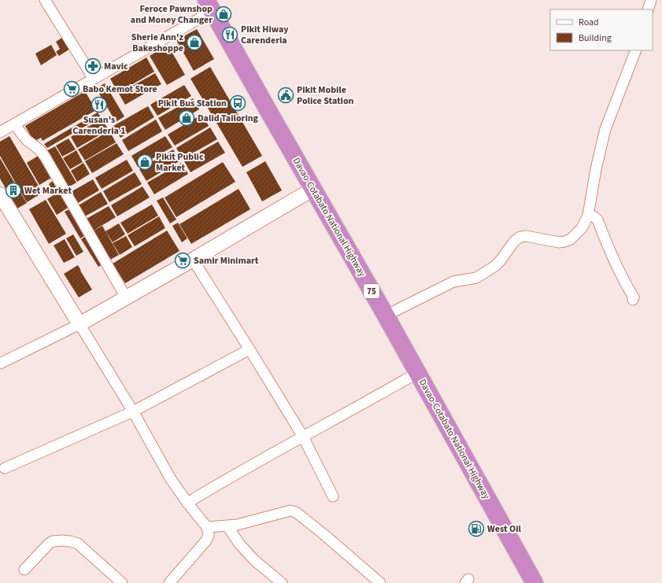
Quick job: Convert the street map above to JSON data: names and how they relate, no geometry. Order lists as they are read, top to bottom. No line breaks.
{"streets":{"highway":["Davao-Cotabato National Highway","75"]},"places":{"shop":["Feroce Pawnshop and Money Changer","Sherie Ann'z Bakeshoppe","Dalid Tailoring","Pikit Public Market"],"restaurant":["Pikit Hiway Carenderia","Susan's Carenderia 1"],"pharmacy":["Mavic"],"supermarket":["Babo Kemot Store","Samir Minimart"],"public building":["Pikit Mobile Police Station"],"bus stop":["Pikit Bus Station"],"building":["Wet Market"],"fuel station":["West Oil"]},"legend":["Road","Building"]}
